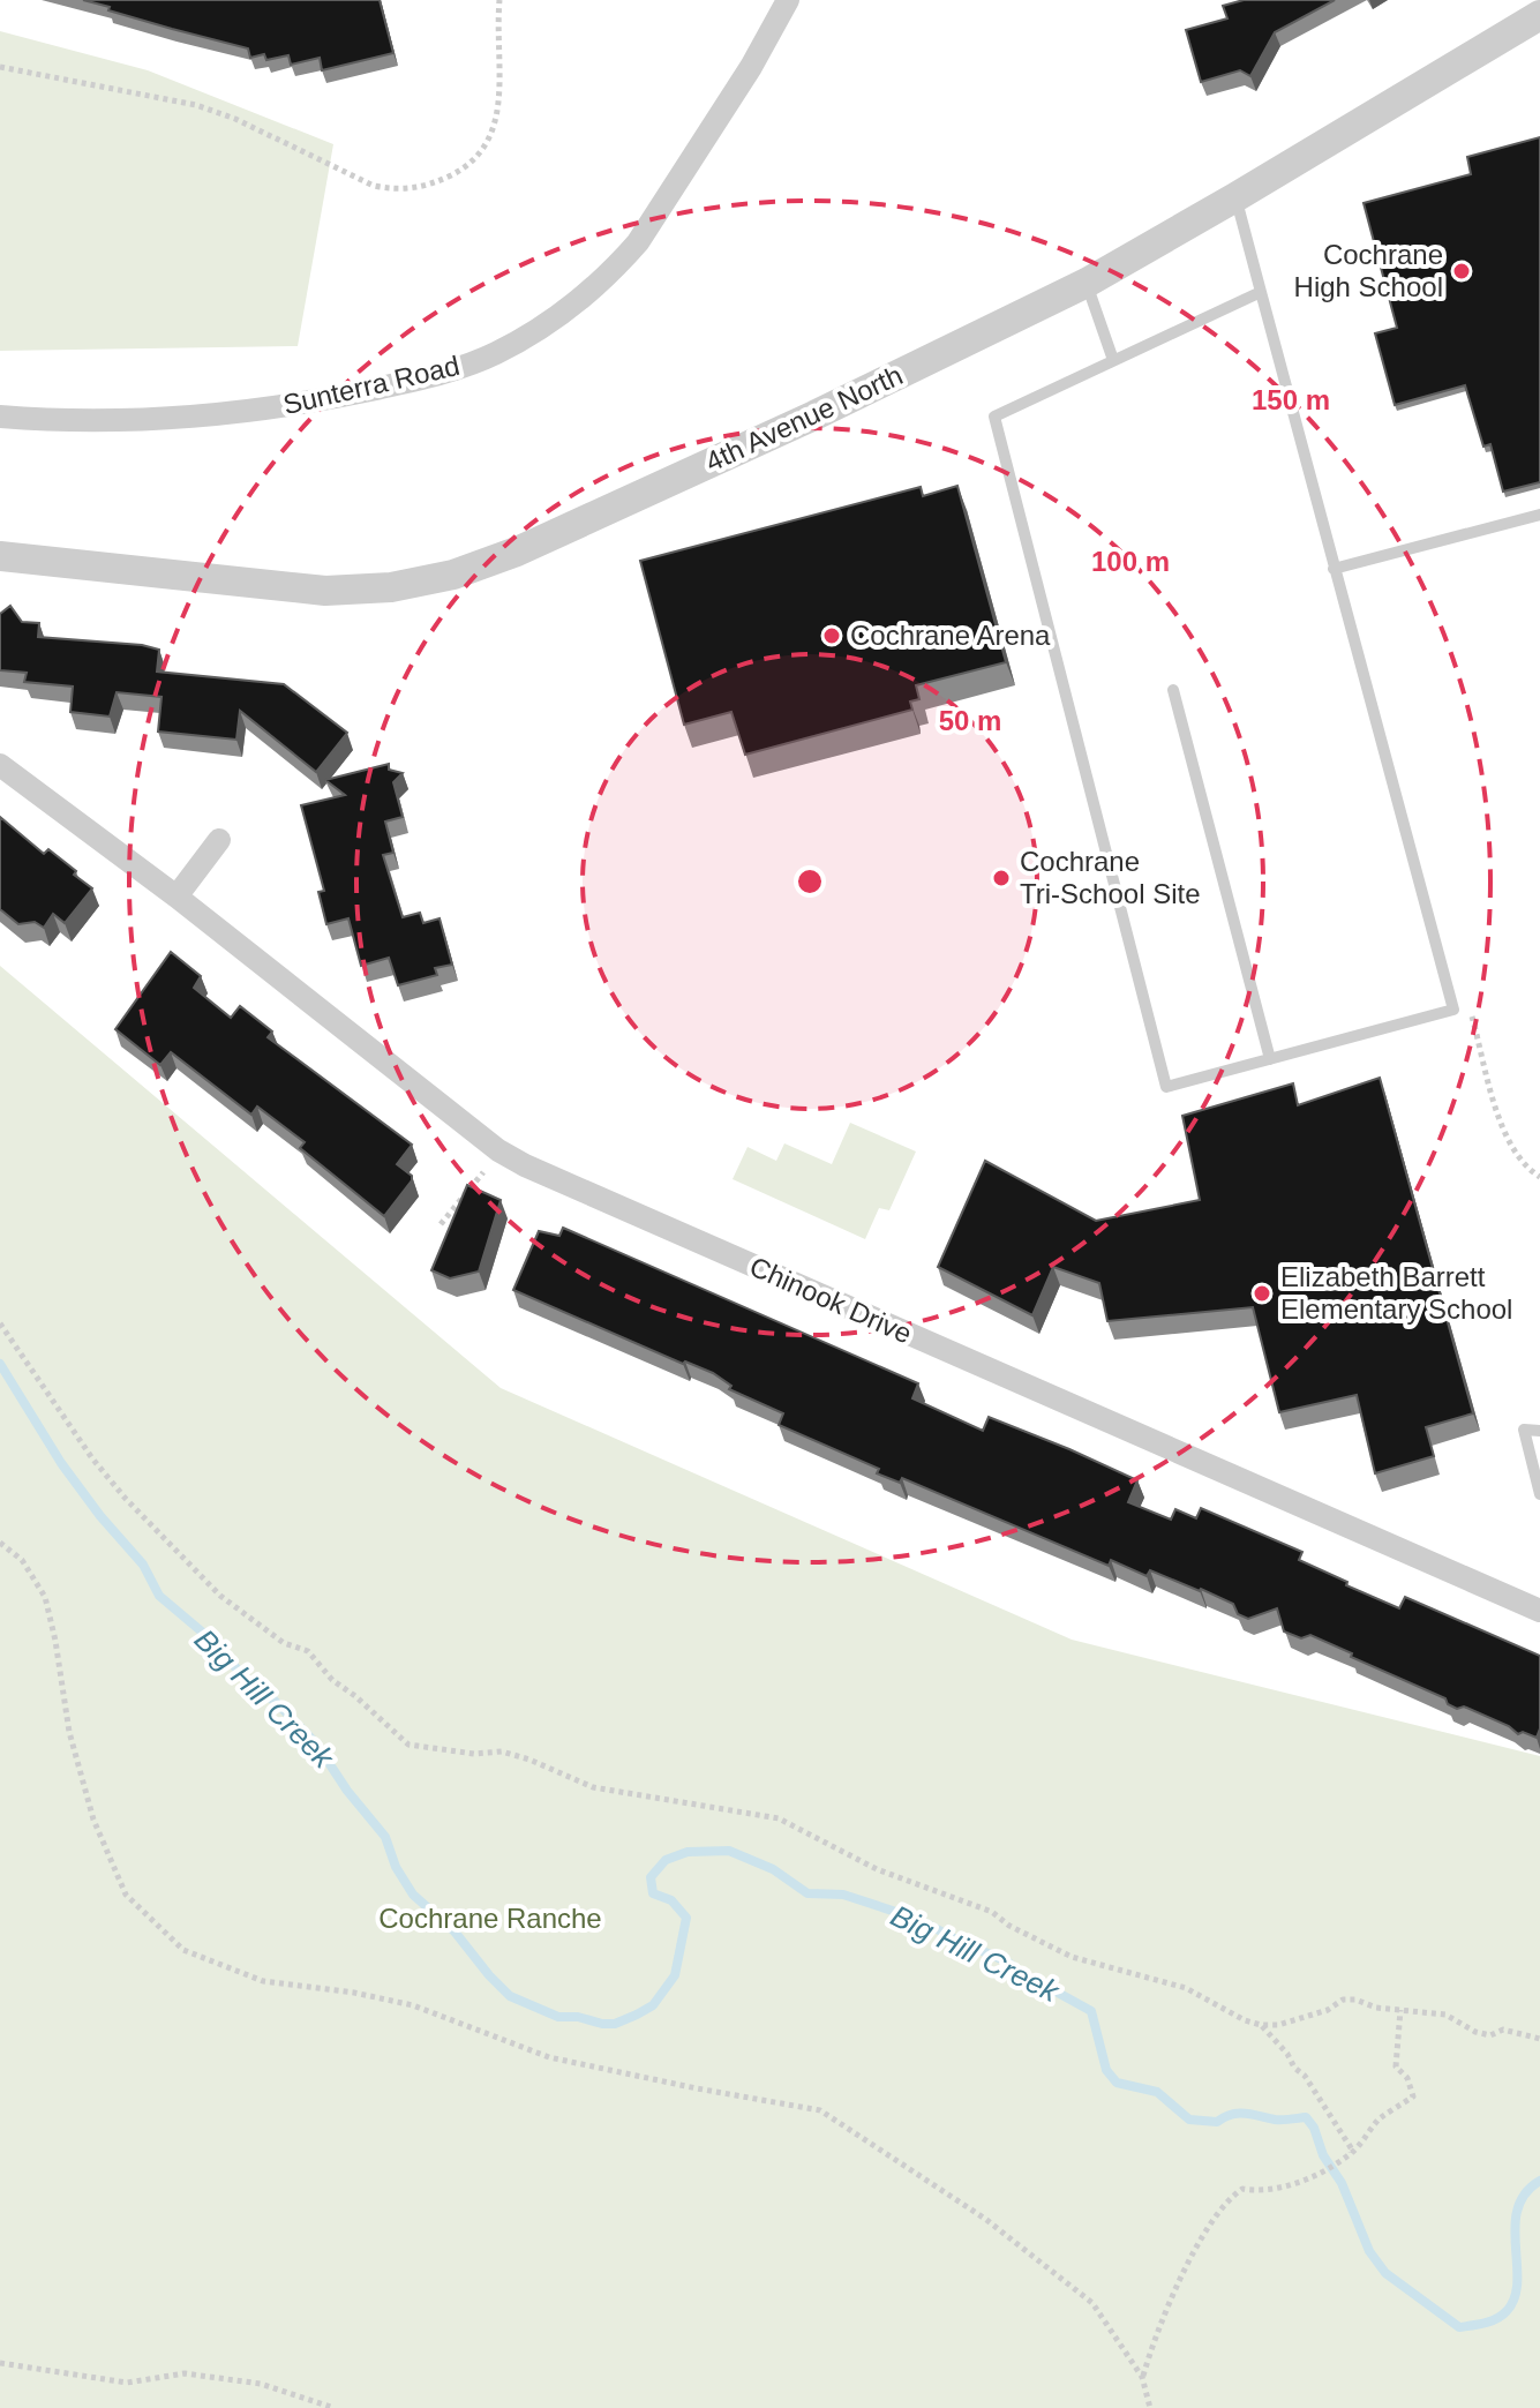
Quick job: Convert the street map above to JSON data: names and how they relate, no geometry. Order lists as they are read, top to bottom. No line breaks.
{"streets":{"street":["Sunterra Road","4th Avenue North","Chinook Drive"]},"water":["Big Hill Creek"],"parks":["Cochrane Ranche"],"places":["Cochrane High School","Cochrane Arena","Cochrane Tri-School Site","Elizabeth Barrett Elementary School"],"rings":["150 m","100 m","50 m"]}
